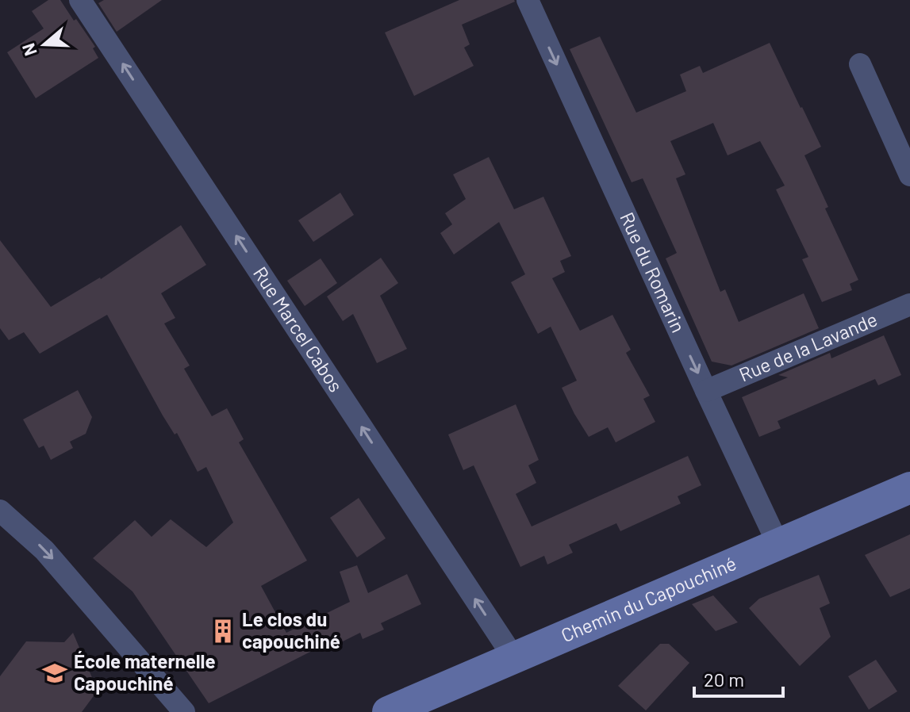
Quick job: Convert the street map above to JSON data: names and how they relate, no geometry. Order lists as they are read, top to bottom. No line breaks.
{"streets":{"street":["Rue du Romarin","Rue Marcel Cabos","Rue de la Lavande","Chemin du Capouchiné"]},"crossings":[["Rue du Romarin","Rue de la Lavande"],["Rue du Romarin","Chemin du Capouchiné"],["Rue Marcel Cabos","Chemin du Capouchiné"]],"one_way":["Rue du Romarin","Rue Marcel Cabos"],"places":{"building":["Le clos du capouchiné"],"school or university":["École maternelle Capouchiné"]},"scale_bar":"20 m","north":"left"}
